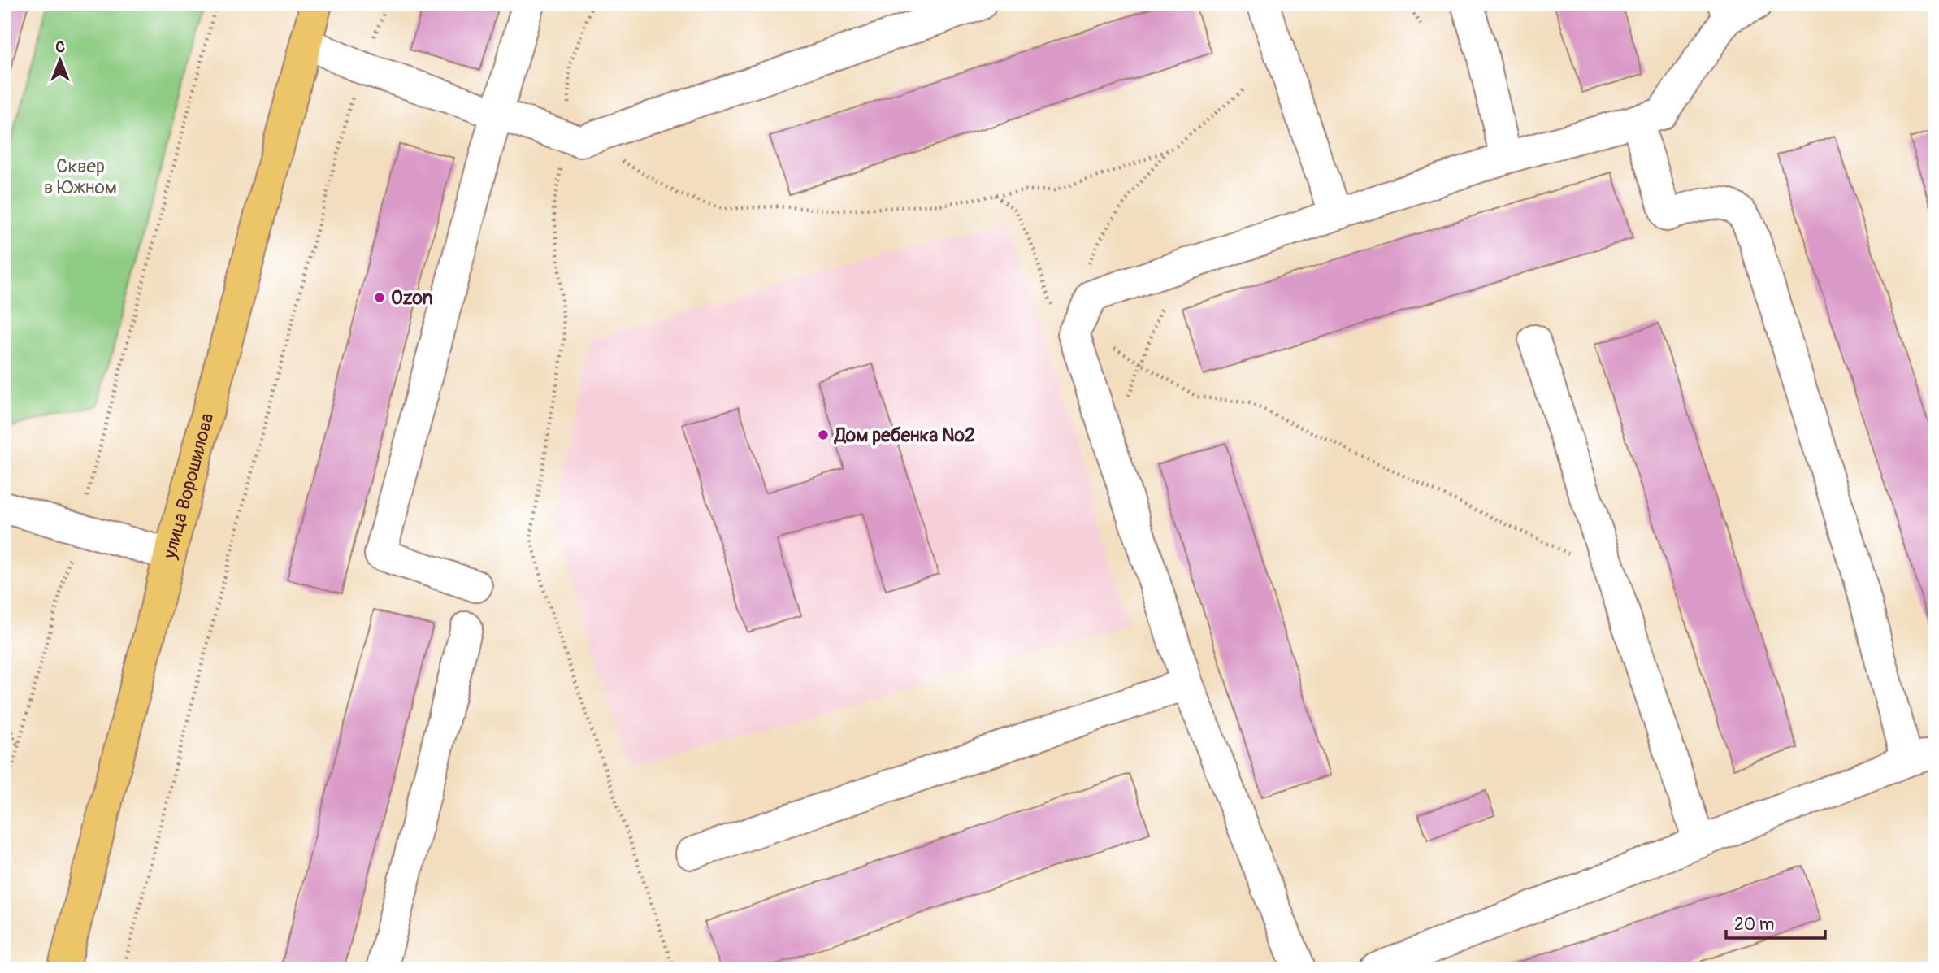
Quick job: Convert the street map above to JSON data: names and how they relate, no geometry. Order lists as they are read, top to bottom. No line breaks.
{"streets":{"main road":["улица Ворошилова"]},"parks":["Сквер в Южном"],"places":["Ozon","Дом ребенка №2"],"scale_bar":"20 m","north":"top"}
